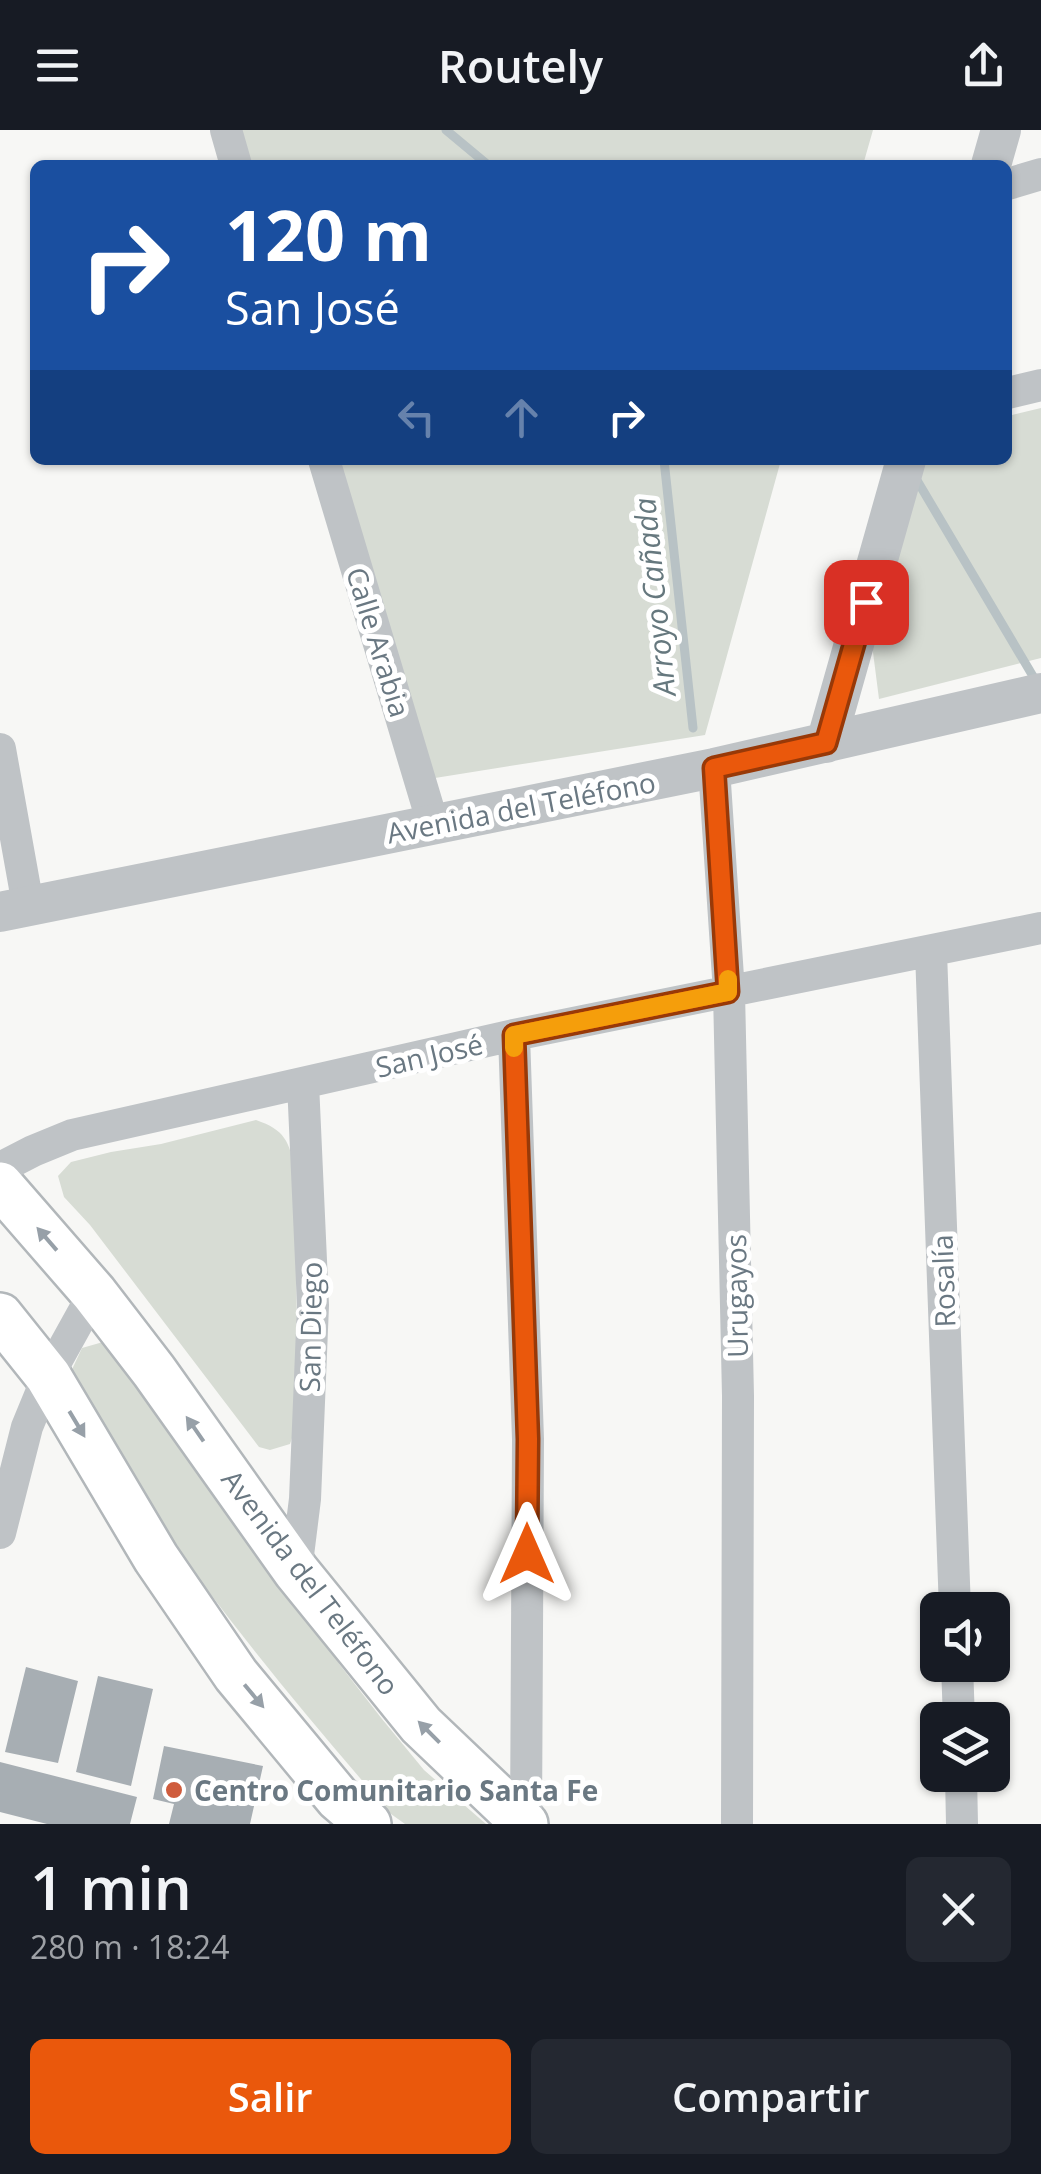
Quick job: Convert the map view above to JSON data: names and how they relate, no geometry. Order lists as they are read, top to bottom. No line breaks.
{"streets":{"main road":["Avenida del Teléfono"],"street":["Calle Arabia","San José","Rosalía","Urugayos","San Diego"]},"crossings":[["Calle Arabia","Avenida del Teléfono"],["Avenida del Teléfono","Urugayos"],["Avenida del Teléfono","San Diego"],["San José","Rosalía"],["San José","Urugayos"],["San José","San Diego"]],"one_way":["Avenida del Teléfono"],"water":["Arroyo Cañada"],"places":["Centro Comunitario Santa Fe"],"page":{"header":"Routely","turn":["120 m","San José"],"heading":["1 min","280 m · 18:24"],"buttons":["Salir","Compartir"]}}
